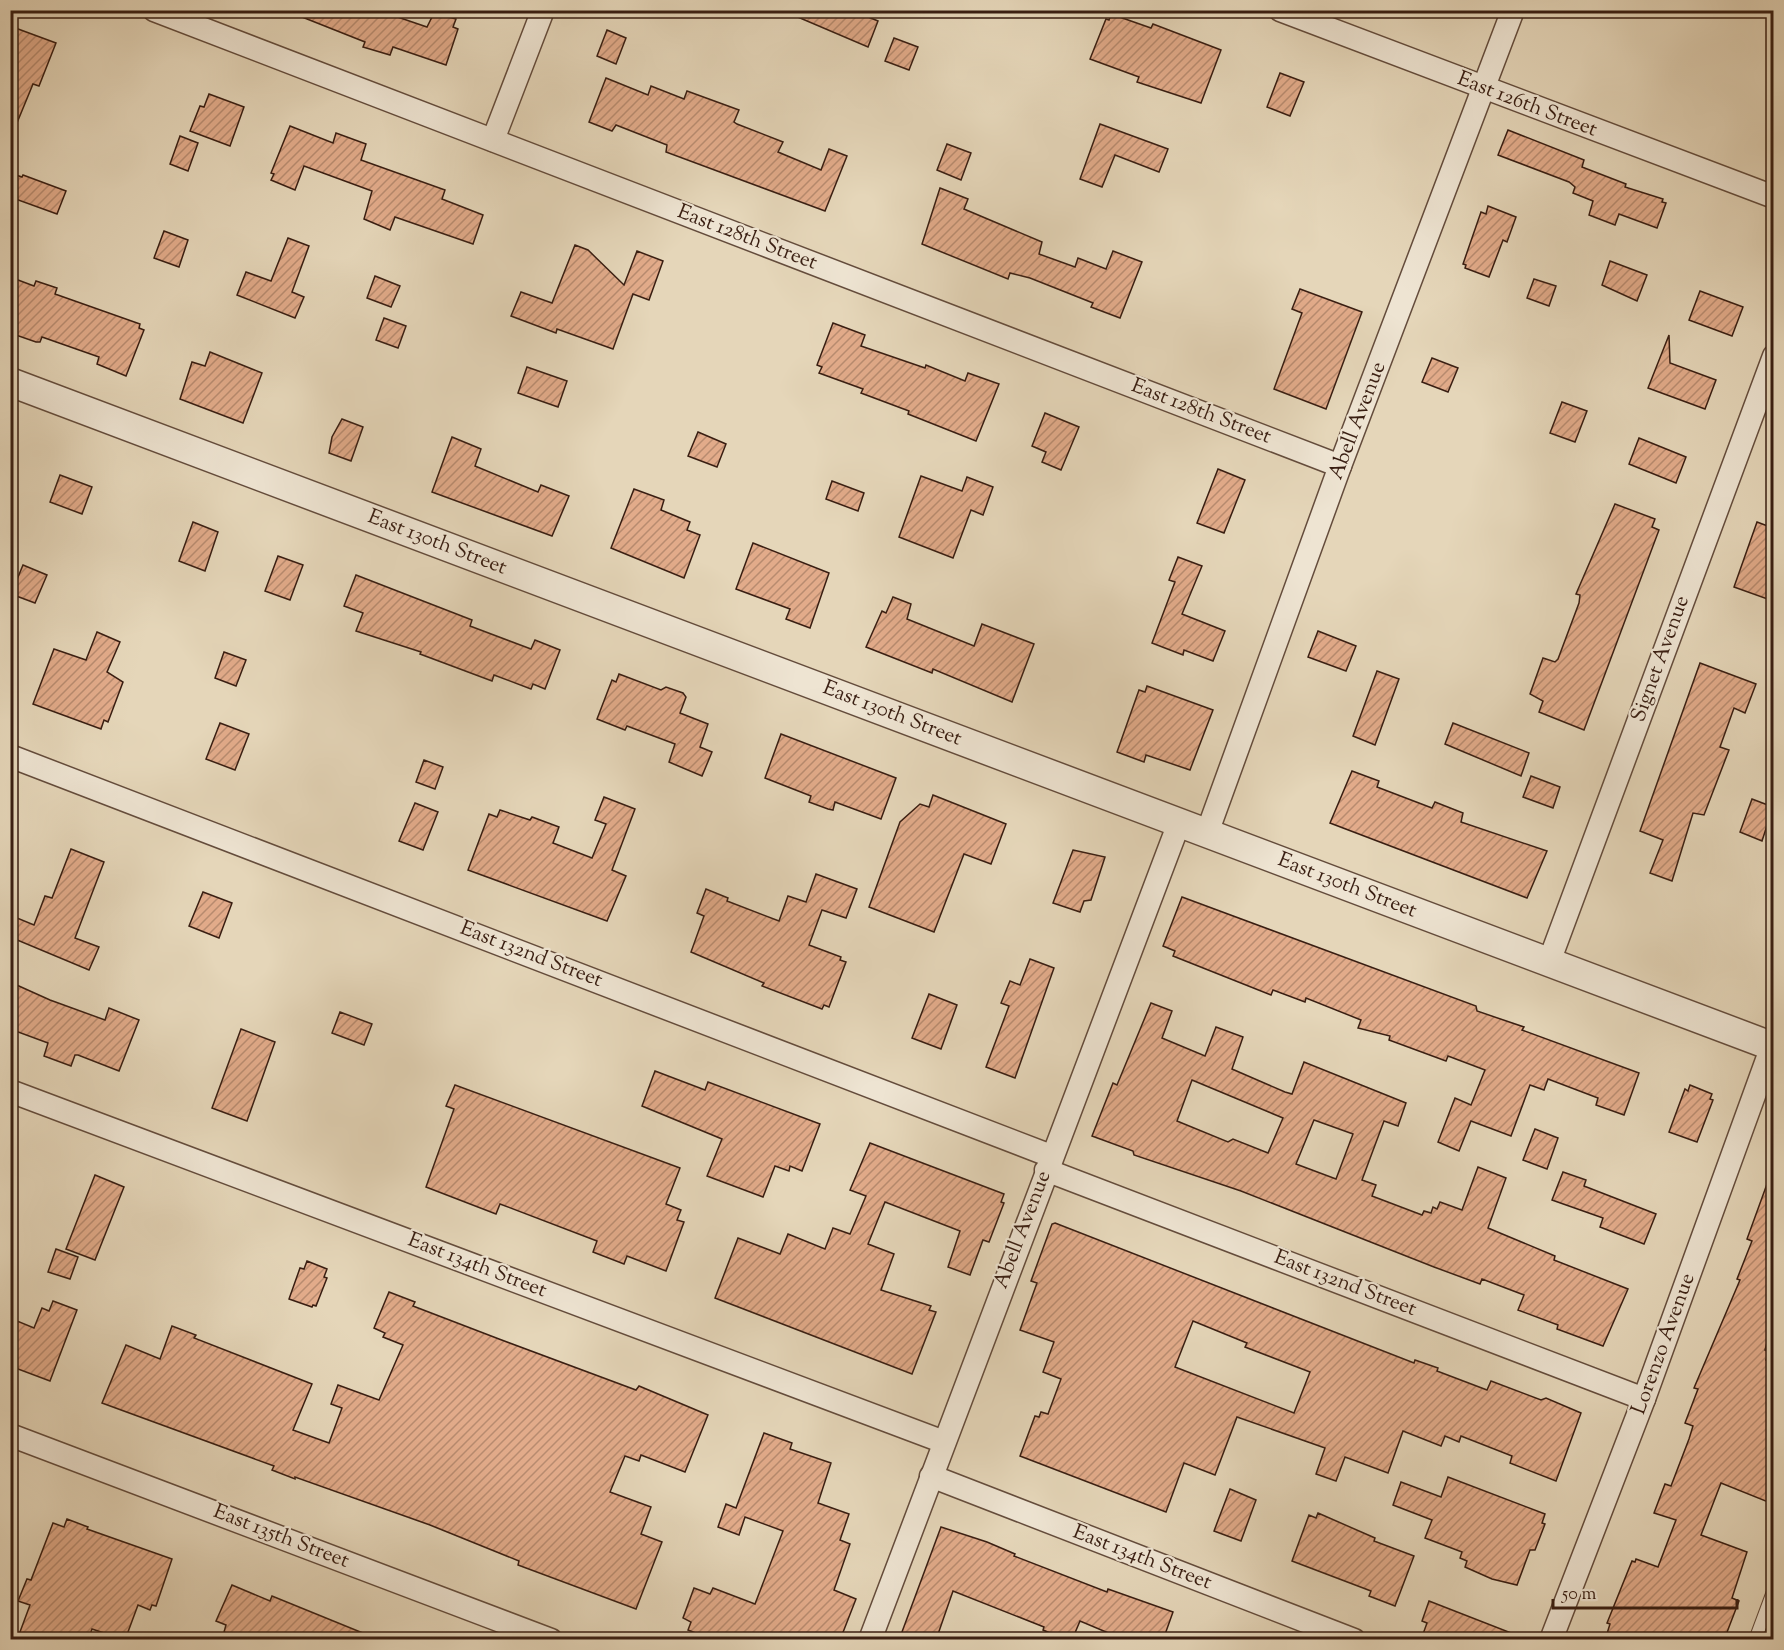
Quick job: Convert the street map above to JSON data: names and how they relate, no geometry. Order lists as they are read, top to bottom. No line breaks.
{"streets":{"street":["East 126th Street","East 128th Street","Abell Avenue","East 130th Street","Signet Avenue","East 132nd Street","East 134th Street","Lorenzo Avenue","East 135th Street"]},"crossings":[["East 126th Street","Abell Avenue"],["East 128th Street","Abell Avenue"],["Abell Avenue","East 130th Street"],["Abell Avenue","East 132nd Street"],["Abell Avenue","East 134th Street"],["East 130th Street","Signet Avenue"],["East 130th Street","Lorenzo Avenue"],["East 132nd Street","Lorenzo Avenue"]],"scale_bar":"50 m"}
